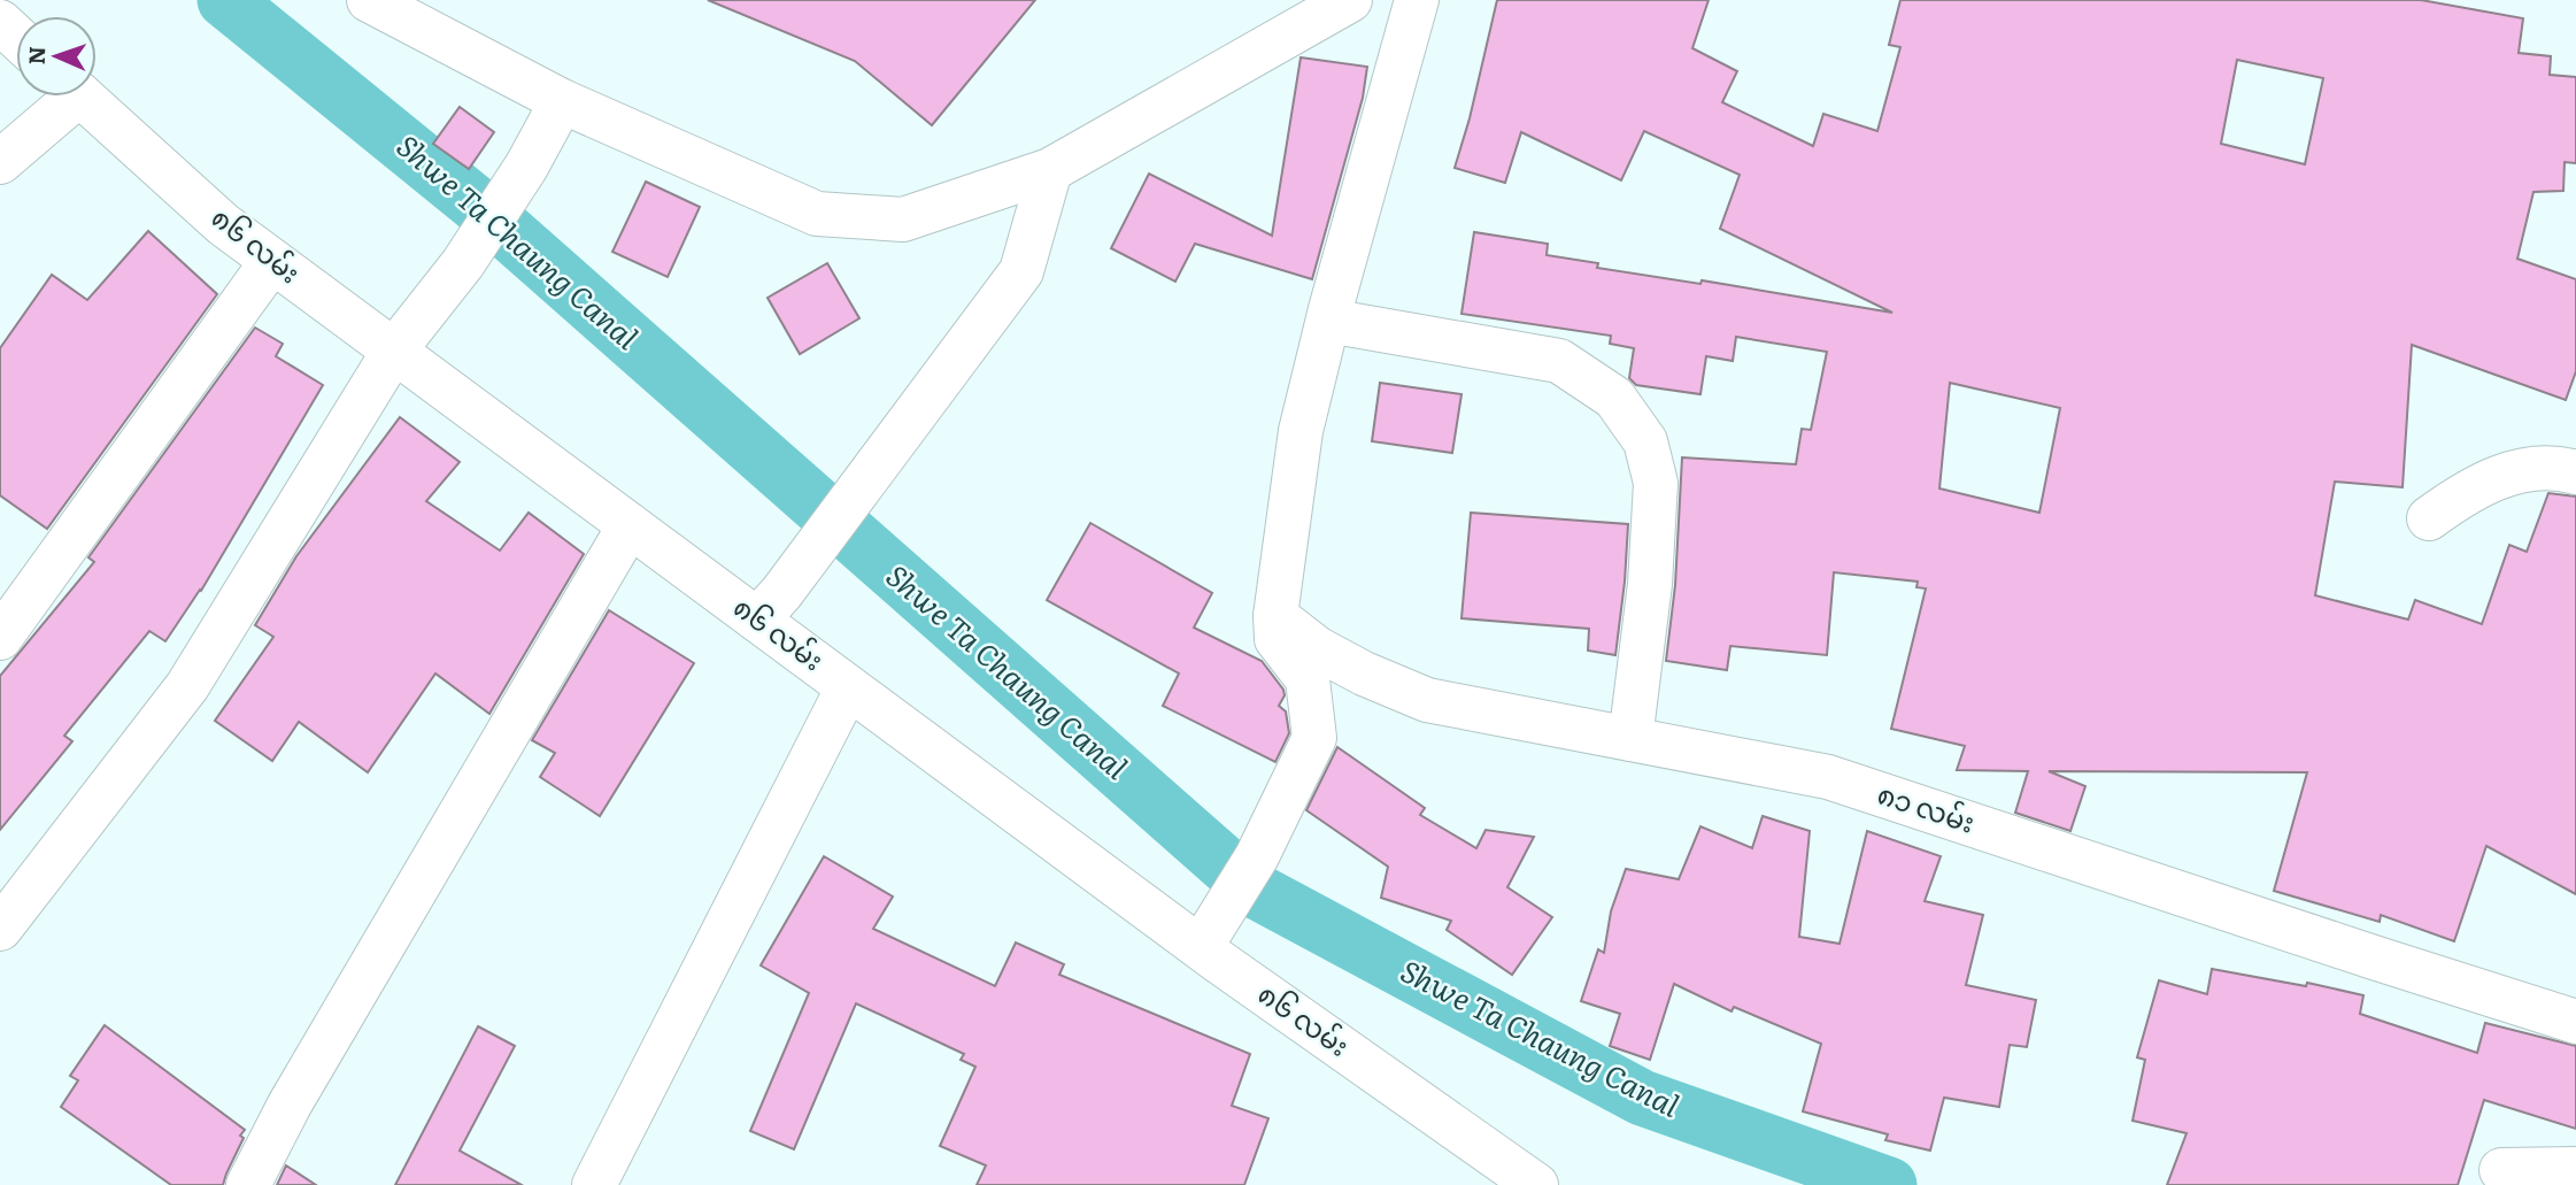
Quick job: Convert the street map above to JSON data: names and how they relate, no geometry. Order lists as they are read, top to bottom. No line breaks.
{"streets":{"street":["၈၆ လမ်း","၈၁ လမ်း"]},"water":["Shwe Ta Chaung Canal"],"north":"left"}
